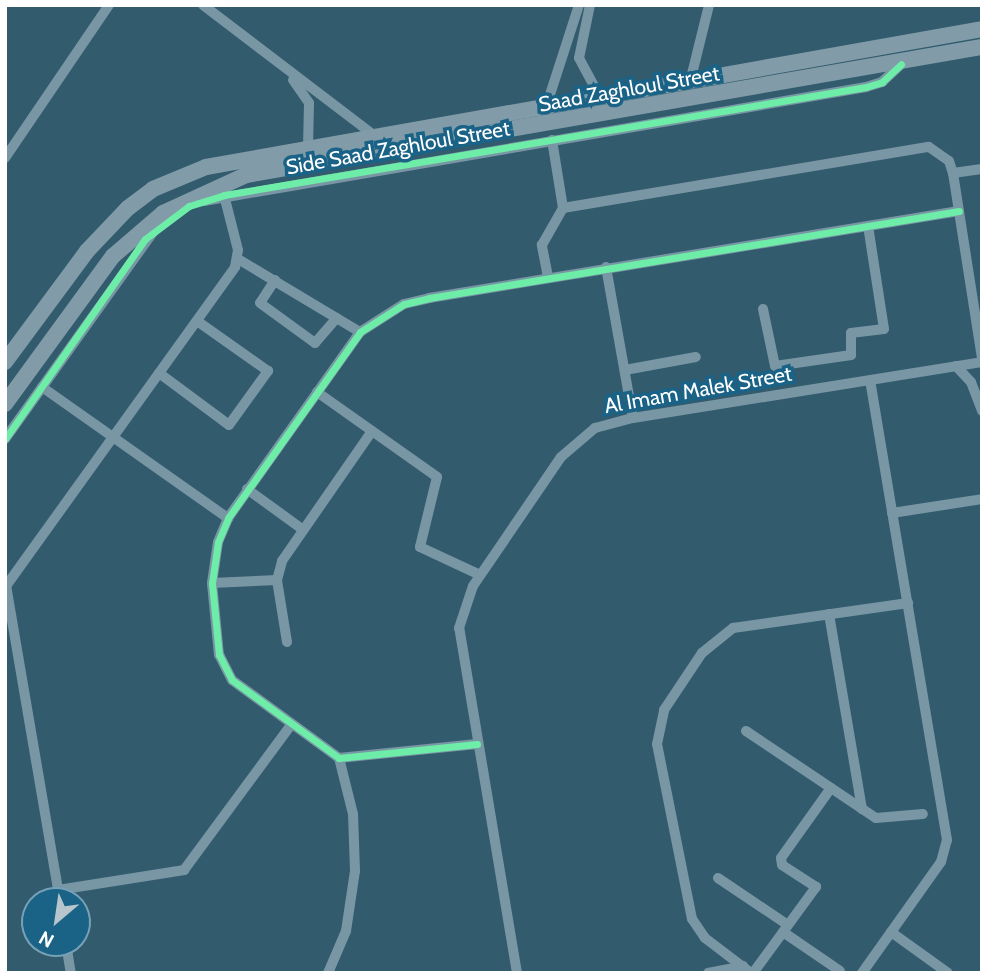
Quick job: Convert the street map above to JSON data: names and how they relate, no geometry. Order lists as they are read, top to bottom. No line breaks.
{"streets":{"main road":["Saad Zaghloul Street"],"street":["Side Saad Zaghloul Street","Al Imam Malek Street"]},"crossings":[["Saad Zaghloul Street","Side Saad Zaghloul Street"]],"north":"bottom left"}
